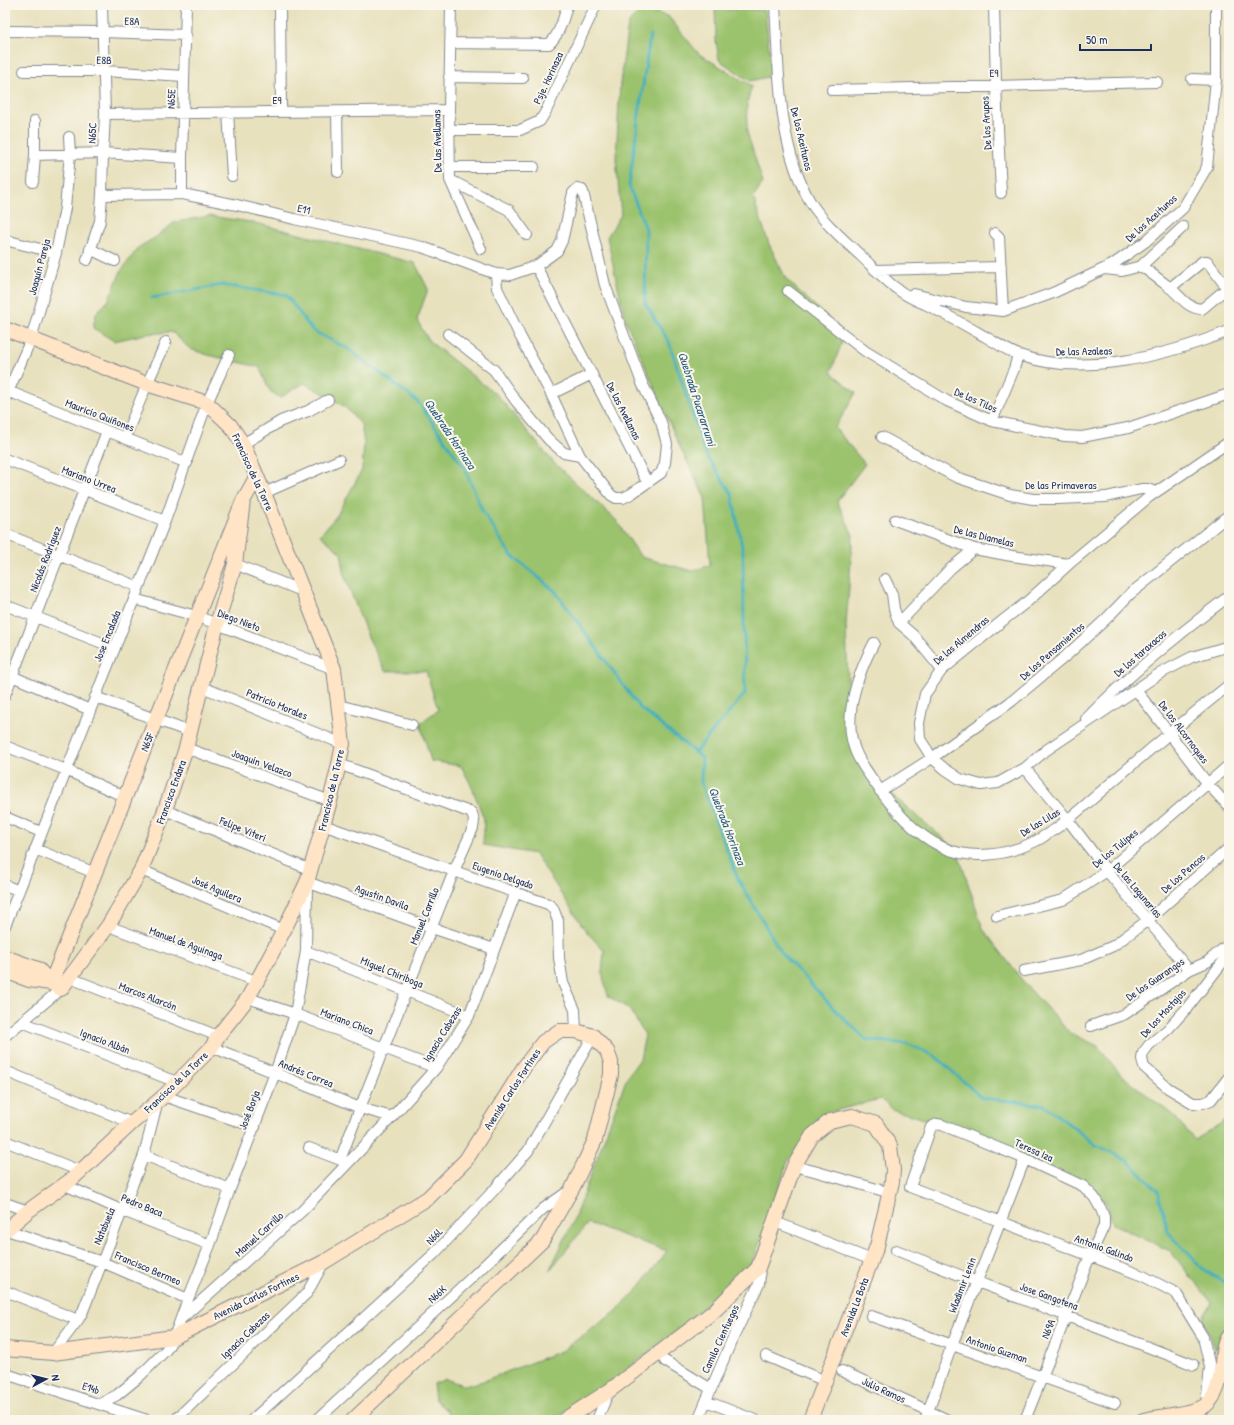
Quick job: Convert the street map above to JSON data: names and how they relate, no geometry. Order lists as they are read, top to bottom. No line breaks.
{"streets":{"street":["E8A","E8B","E9","Psje. Horinaza","N65E","De los Arupos","N65C","De los Aceitunos","De las Avellanas","E11","Joaquín Pareja","De las Azaleas","De los Tilos","Mauricio Quiñones","Francisco de la Torre","Mariano Urrea","De las Primaveras","De las Diamelas","Nicolás Rodríguez","Diego Nieto","Jose Encalada","De las Almendras","De los Pensamientos","De los taraxacos","Patricio Morales","De los Alcornoques","N65F","Joaquín Velazco","Francisco Endara","De las Lilas","Felipe Viteri","De los Tulipes","De los Pencos","Eugenio Delgado","José Aguilera","De las Lagunarias","Agustin Davila","Manuel Carrillo","Manuel de Aguinaga","Miguel Chiriboga","De los Guarangos","Marcos Alarcón","De los Mostajos","Mariano Chica","Ignacio Cabezas","Ignacio Albán","Andrés Correa","Avenida Carlos Fortines","José Borja","Teresa Iza","Pedro Baca","Natabuela","N66L","Antonio Galindo","Francisco Bermeo","Wladimir Lenin","N66K","Jose Gangotena","Avenida La Bota","N69A","Camilo Cienfuegos","Antonio Guzman","E14b","Julio Ramos"]},"crossings":[["E8A","N65E"],["E8A","N65C"],["E8B","N65E"],["E8B","N65C"],["E9","N65E"],["E9","De los Arupos"],["E9","N65C"],["E9","De las Avellanas"],["Psje. Horinaza","De las Avellanas"],["N65E","E11"],["N65C","E11"],["De los Aceitunos","De las Azaleas"],["Joaquín Pareja","Mauricio Quiñones"],["Joaquín Pareja","Francisco de la Torre"],["Mauricio Quiñones","Nicolás Rodríguez"],["Mauricio Quiñones","Jose Encalada"],["Francisco de la Torre","Diego Nieto"],["Francisco de la Torre","Jose Encalada"],["Francisco de la Torre","Patricio Morales"],["Francisco de la Torre","Joaquín Velazco"],["Francisco de la Torre","Felipe Viteri"],["Francisco de la Torre","Eugenio Delgado"],["Francisco de la Torre","José Aguilera"],["Francisco de la Torre","Agustin Davila"],["Francisco de la Torre","Manuel Carrillo"],["Francisco de la Torre","Manuel de Aguinaga"],["Francisco de la Torre","Marcos Alarcón"],["Francisco de la Torre","Mariano Chica"],["Francisco de la Torre","Ignacio Albán"],["Francisco de la Torre","Andrés Correa"],["Francisco de la Torre","José Borja"],["Francisco de la Torre","Pedro Baca"],["Francisco de la Torre","Natabuela"],["Francisco de la Torre","Francisco Bermeo"],["Mariano Urrea","Nicolás Rodríguez"],["Mariano Urrea","Jose Encalada"],["De las Primaveras","De las Almendras"],["De las Diamelas","De las Almendras"],["Diego Nieto","Jose Encalada"],["Diego Nieto","N65F"],["Diego Nieto","Francisco Endara"],["De las Almendras","De los Pensamientos"],["De las Almendras","De los taraxacos"],["De las Almendras","De los Alcornoques"],["De las Almendras","De las Lagunarias"],["De los Pensamientos","De las Lilas"],["Patricio Morales","Francisco Endara"],["De los Alcornoques","De las Lilas"],["De los Alcornoques","De los Tulipes"],["N65F","Francisco Endara"],["Joaquín Velazco","Francisco Endara"],["Francisco Endara","Felipe Viteri"],["Francisco Endara","José Aguilera"],["Francisco Endara","Manuel de Aguinaga"],["Francisco Endara","Marcos Alarcón"],["Francisco Endara","Ignacio Albán"],["De las Lilas","De las Lagunarias"],["Felipe Viteri","Agustin Davila"],["Felipe Viteri","José Borja"],["De los Tulipes","De las Lagunarias"],["De los Pencos","De las Lagunarias"],["Eugenio Delgado","Manuel Carrillo"],["Eugenio Delgado","Ignacio Cabezas"],["Eugenio Delgado","Avenida Carlos Fortines"],["De las Lagunarias","De los Guarangos"],["Agustin Davila","Manuel Carrillo"],["Agustin Davila","Ignacio Cabezas"],["Agustin Davila","José Borja"],["Manuel Carrillo","Miguel Chiriboga"],["Manuel Carrillo","Mariano Chica"],["Manuel Carrillo","Ignacio Cabezas"],["Manuel Carrillo","Andrés Correa"],["Manuel Carrillo","José Borja"],["Miguel Chiriboga","Ignacio Cabezas"],["Miguel Chiriboga","José Borja"],["Marcos Alarcón","Andrés Correa"],["Mariano Chica","Ignacio Cabezas"],["Mariano Chica","José Borja"],["Ignacio Cabezas","Andrés Correa"],["Ignacio Cabezas","Avenida Carlos Fortines"],["Andrés Correa","José Borja"],["Avenida Carlos Fortines","José Borja"],["Avenida Carlos Fortines","Natabuela"],["Avenida Carlos Fortines","N66L"],["José Borja","Pedro Baca"],["José Borja","Francisco Bermeo"],["Teresa Iza","Antonio Galindo"],["Teresa Iza","Wladimir Lenin"],["Teresa Iza","N69A"],["Pedro Baca","Natabuela"],["Natabuela","Francisco Bermeo"],["Antonio Galindo","Wladimir Lenin"],["Antonio Galindo","N69A"],["Wladimir Lenin","Jose Gangotena"],["Wladimir Lenin","Antonio Guzman"],["Wladimir Lenin","Julio Ramos"],["Jose Gangotena","N69A"],["N69A","Antonio Guzman"]],"water":["Quebrada Pucararrumi","Quebrada Horinaza"],"scale_bar":"50 m","north":"right"}
